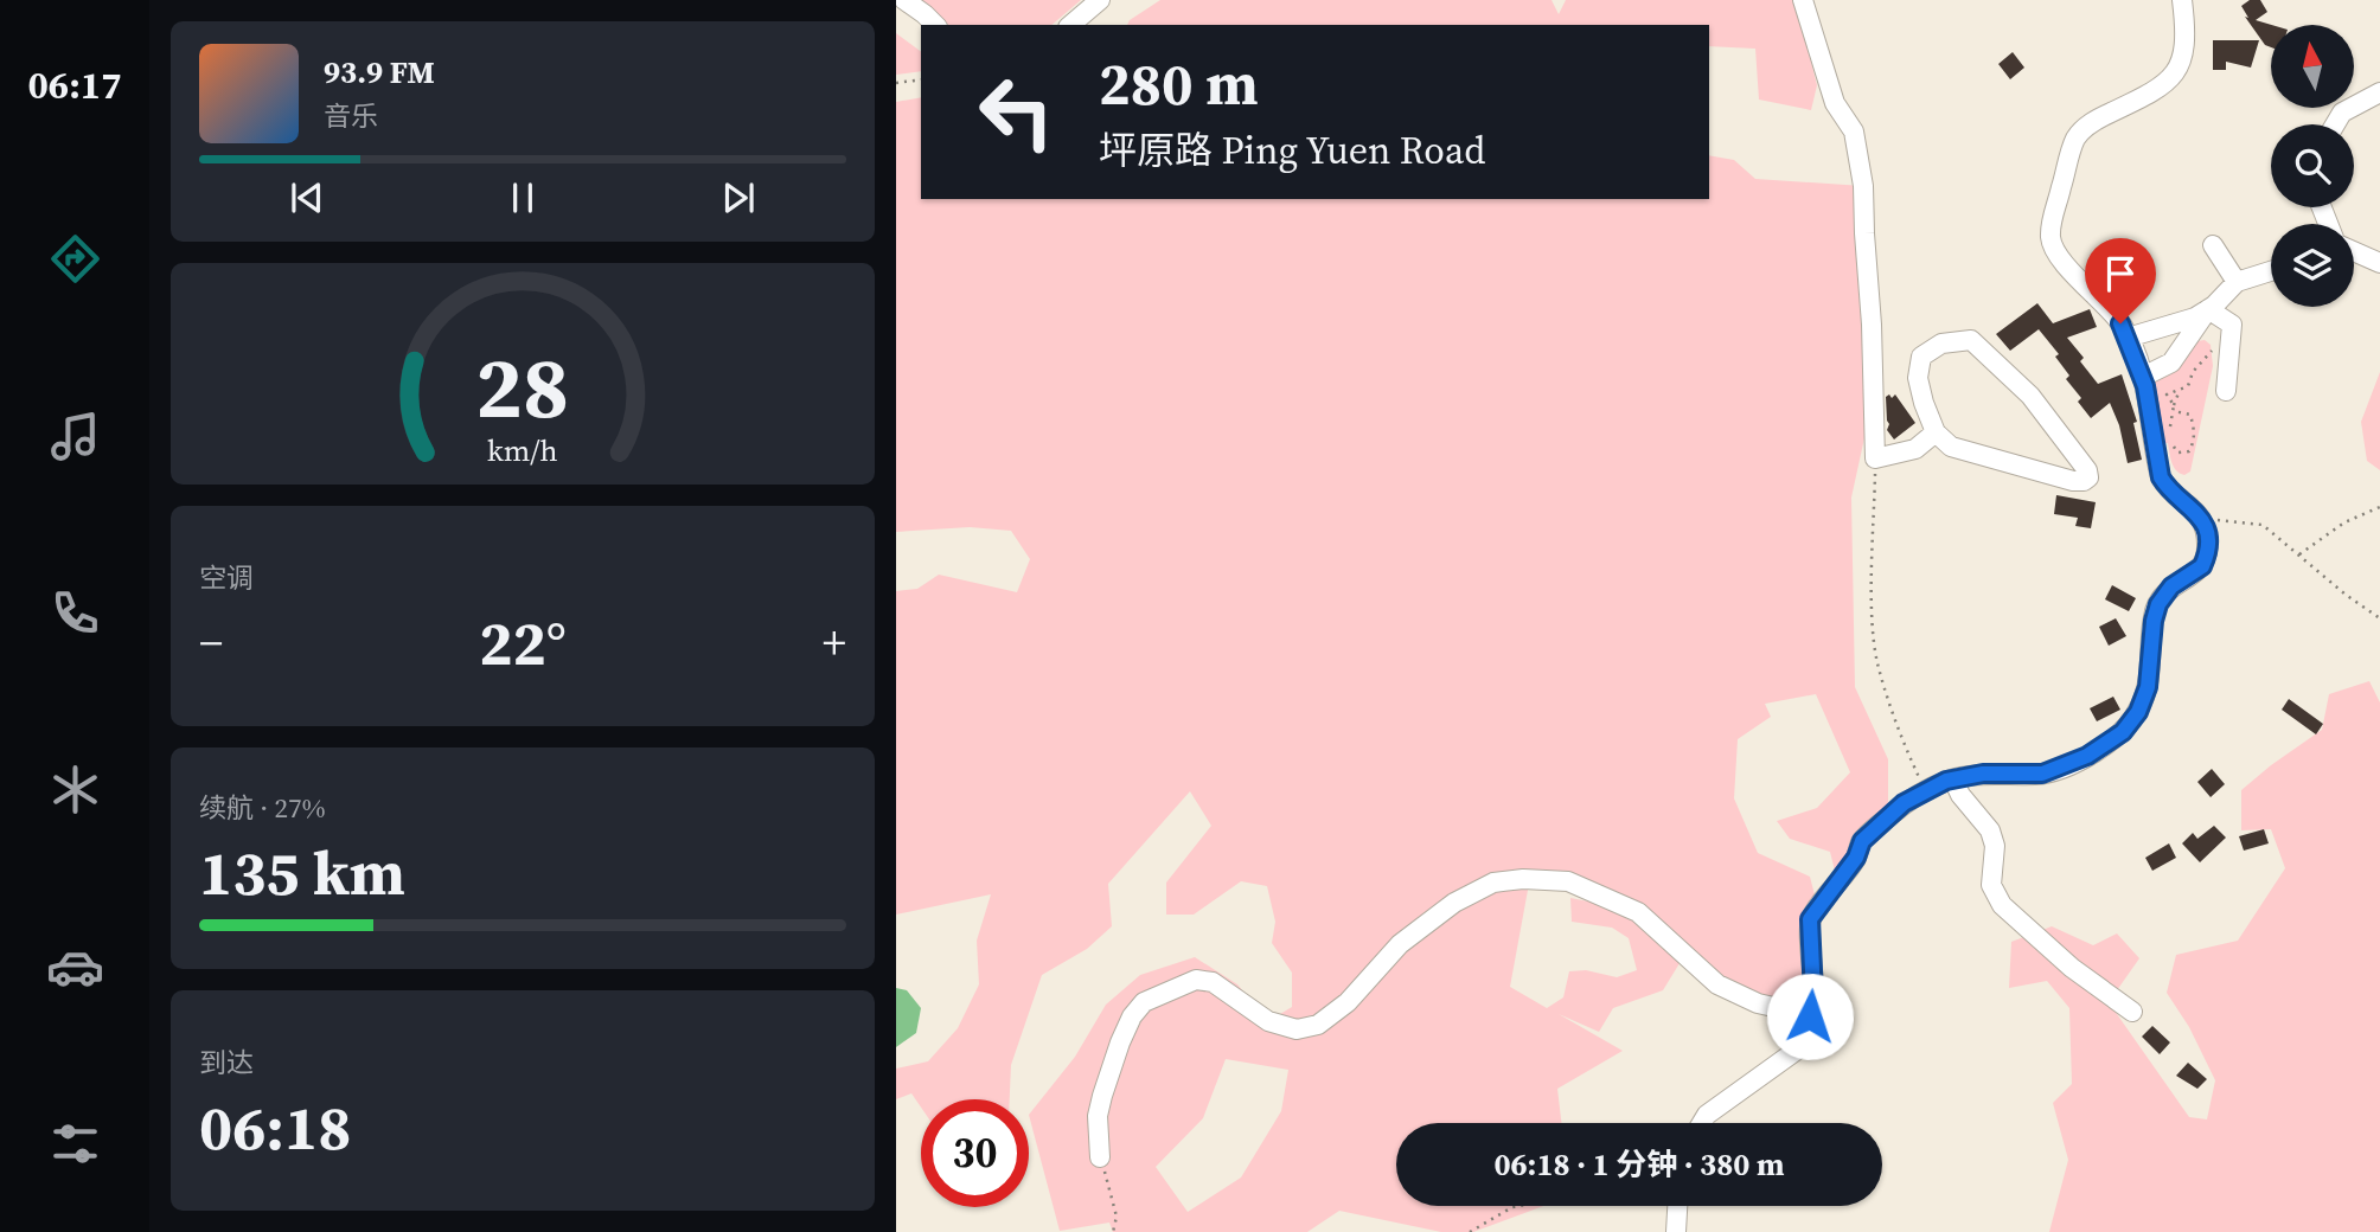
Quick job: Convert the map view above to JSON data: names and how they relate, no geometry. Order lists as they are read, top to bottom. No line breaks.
{"north":"top","page":{"tabs":"06:17","turn":["280 m","坪原路 Ping Yuen Road"],"song":["93.9 FM","音乐"],"tile":["空调",["续航 · 27%","135 km"],["到达","06:18"]],"heat":["−","22°","+"],"limit":"30","trip":"06:18 · 1 分钟 · 380 m","gauge":["28","km/h"]}}
